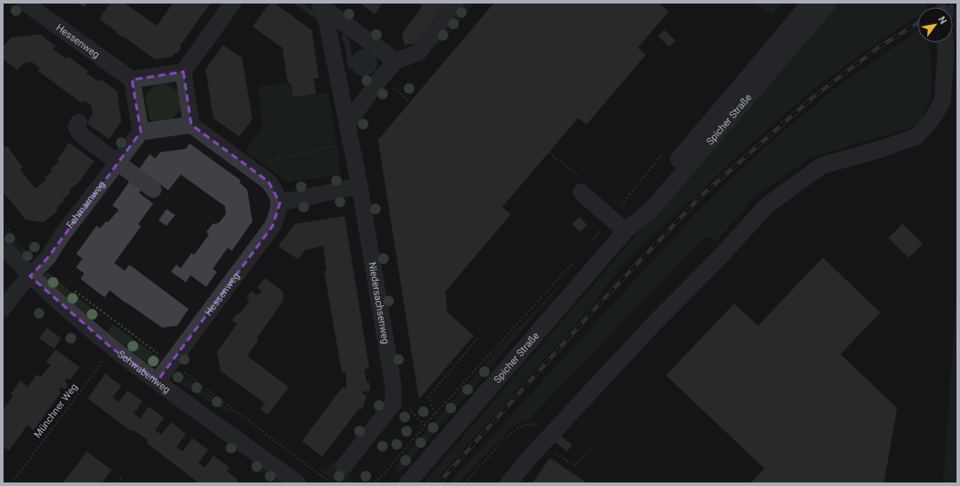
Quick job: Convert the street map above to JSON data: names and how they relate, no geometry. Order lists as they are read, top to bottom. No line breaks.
{"streets":{"street":["Hessenweg","Spicher Straße","Fehmarnweg","Niedersachsenweg","Schwabenweg"],"path":["Münchner Weg"]},"crossings":[["Hessenweg","Schwabenweg"],["Fehmarnweg","Schwabenweg"],["Schwabenweg","Münchner Weg"]],"north":"top right"}
